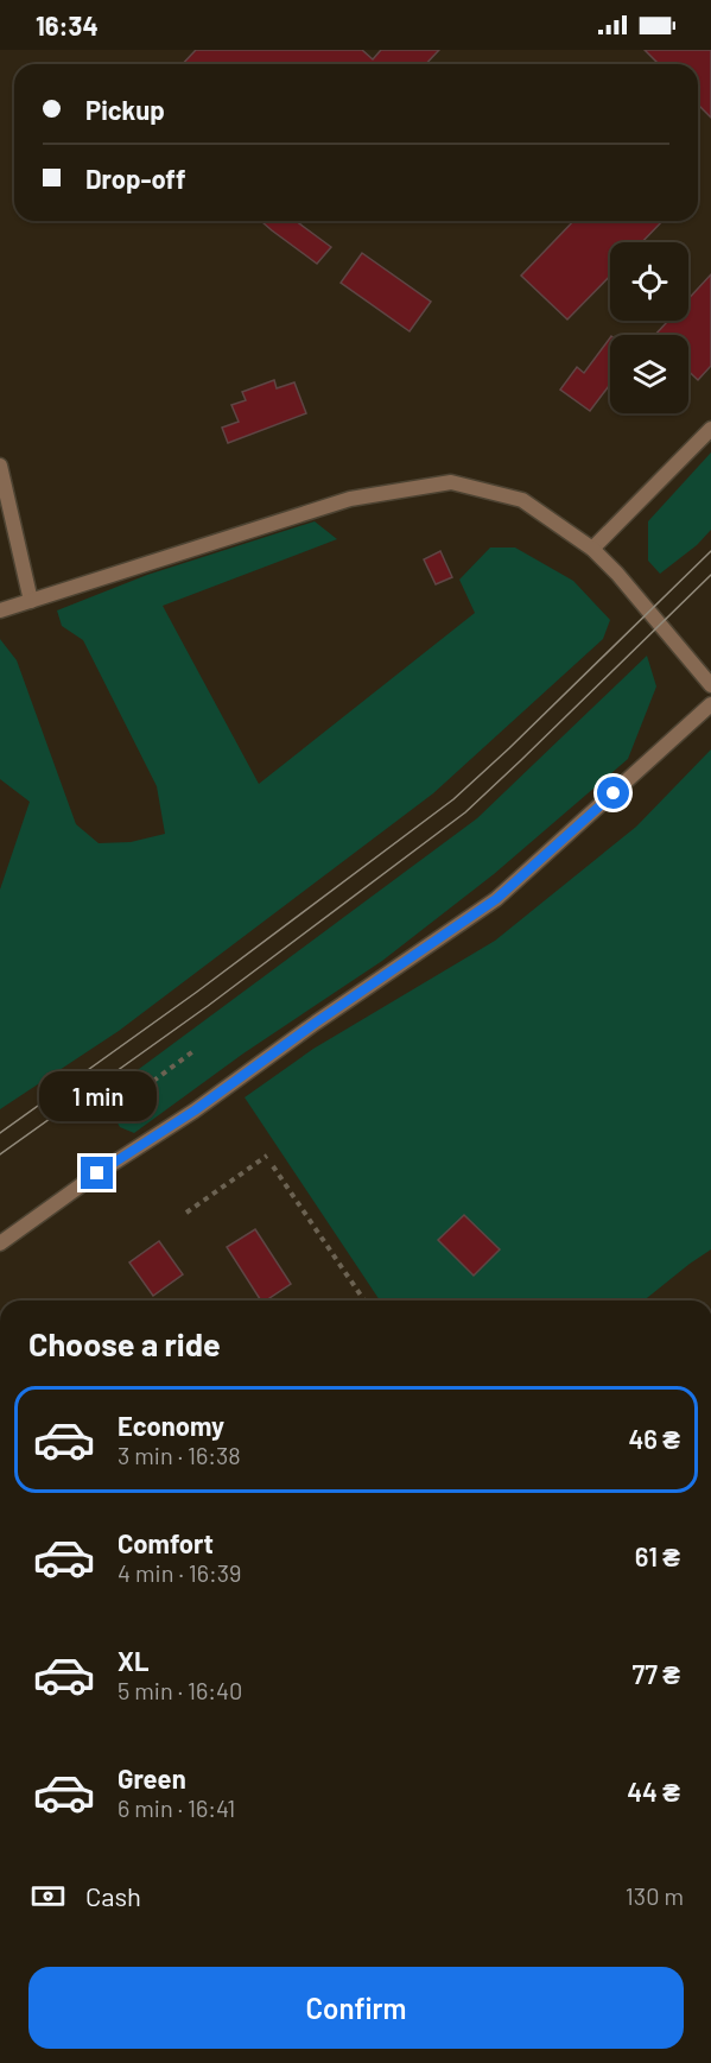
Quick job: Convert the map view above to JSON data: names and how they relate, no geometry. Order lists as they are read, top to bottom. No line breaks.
{"page":{"status":"16:34","banner":["Pickup","Drop-off"],"bubble":"1 min","heading":"Choose a ride","list":[{"name":"Economy","note":"3 min · 16:38","value":"46 ₴"},{"name":"Comfort","note":"4 min · 16:39","value":"61 ₴"},{"name":"XL","note":"5 min · 16:40","value":"77 ₴"},{"name":"Green","note":"6 min · 16:41","value":"44 ₴"}],"pay":["Cash","130 m"],"buttons":"Confirm"}}
